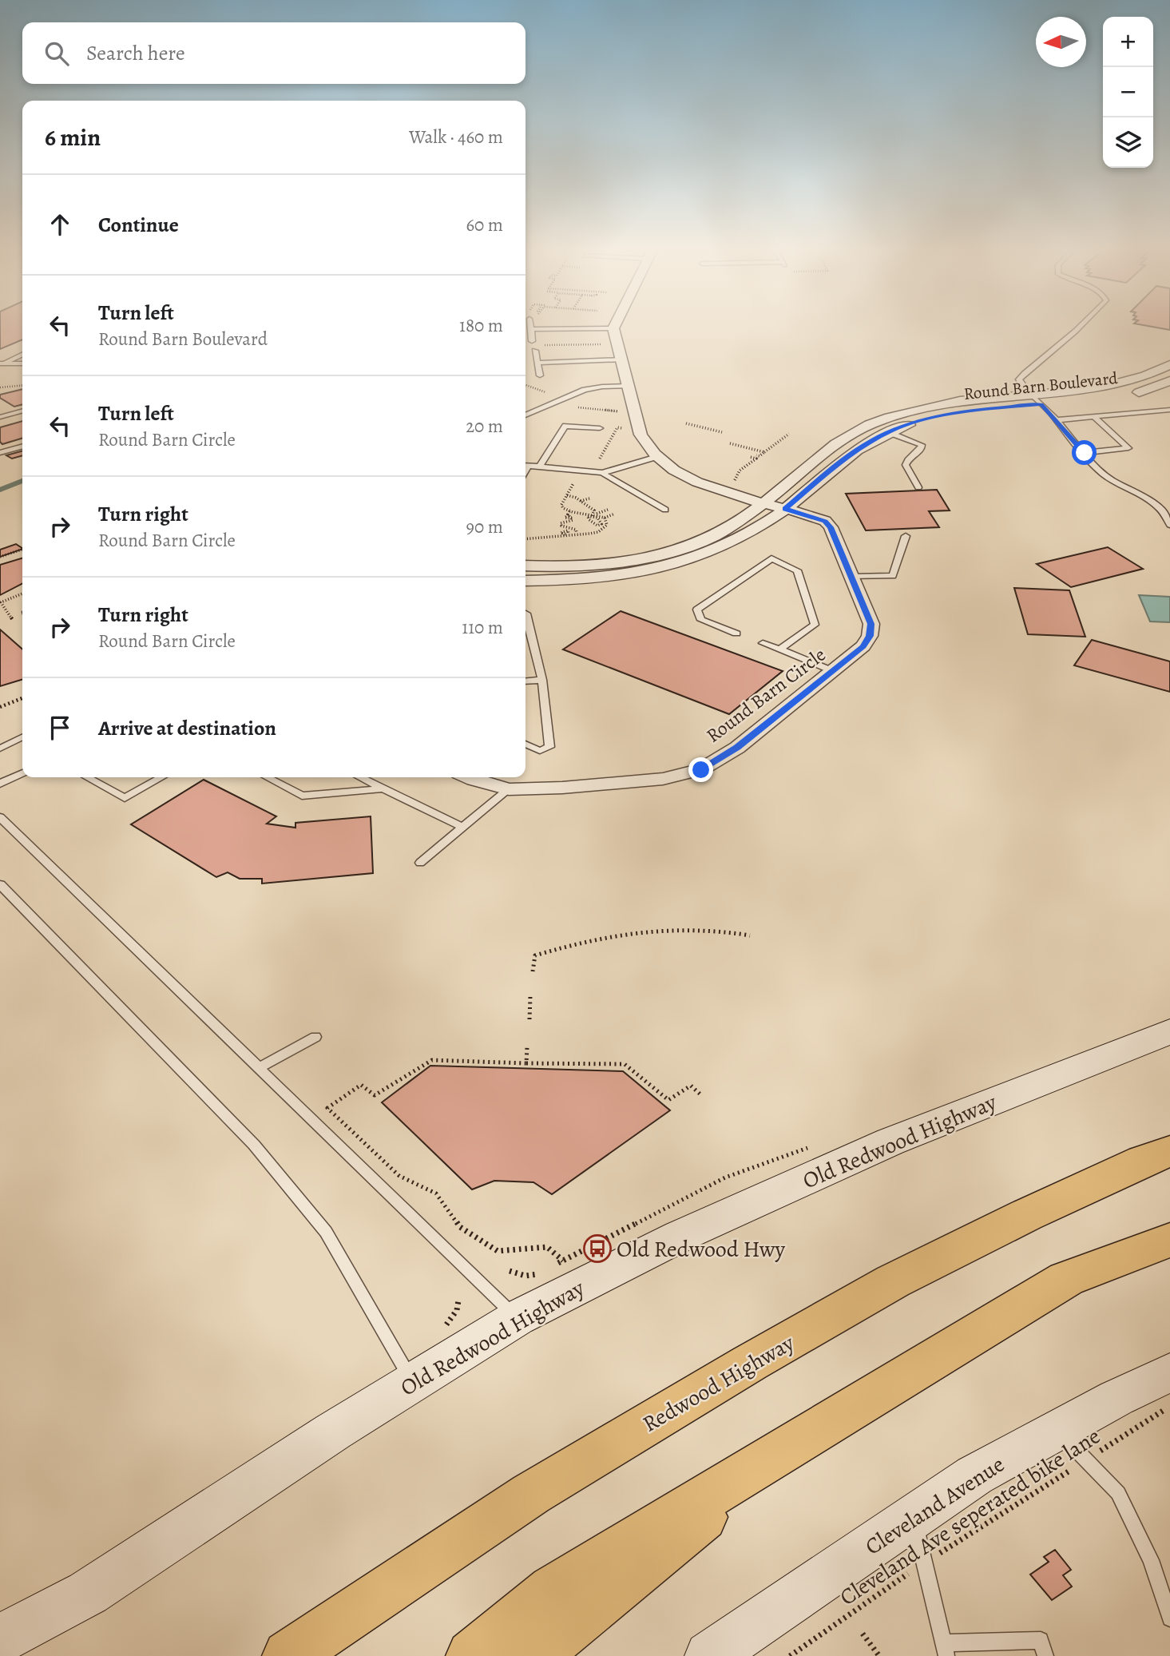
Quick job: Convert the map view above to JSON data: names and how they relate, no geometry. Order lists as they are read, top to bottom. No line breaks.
{"streets":{"highway":["Redwood Highway"],"main road":["Old Redwood Highway","Cleveland Avenue"],"street":["Round Barn Boulevard","Round Barn Circle"],"path":["Cleveland Ave seperated bike lane"]},"crossings":[["Round Barn Boulevard","Round Barn Circle"],["Cleveland Avenue","Cleveland Ave seperated bike lane"]],"places":{"bus stop":["Old Redwood Hwy"]},"north":"left","page":{"map_buttons":["+","−"],"search":"Search here","heading":["6 min","Walk · 460 m"],"list":[["Continue","60 m"],["Turn left","Round Barn Boulevard","180 m"],["Turn left","Round Barn Circle","20 m"],["Turn right","Round Barn Circle","90 m"],["Turn right","Round Barn Circle","110 m"],"Arrive at destination"]}}
